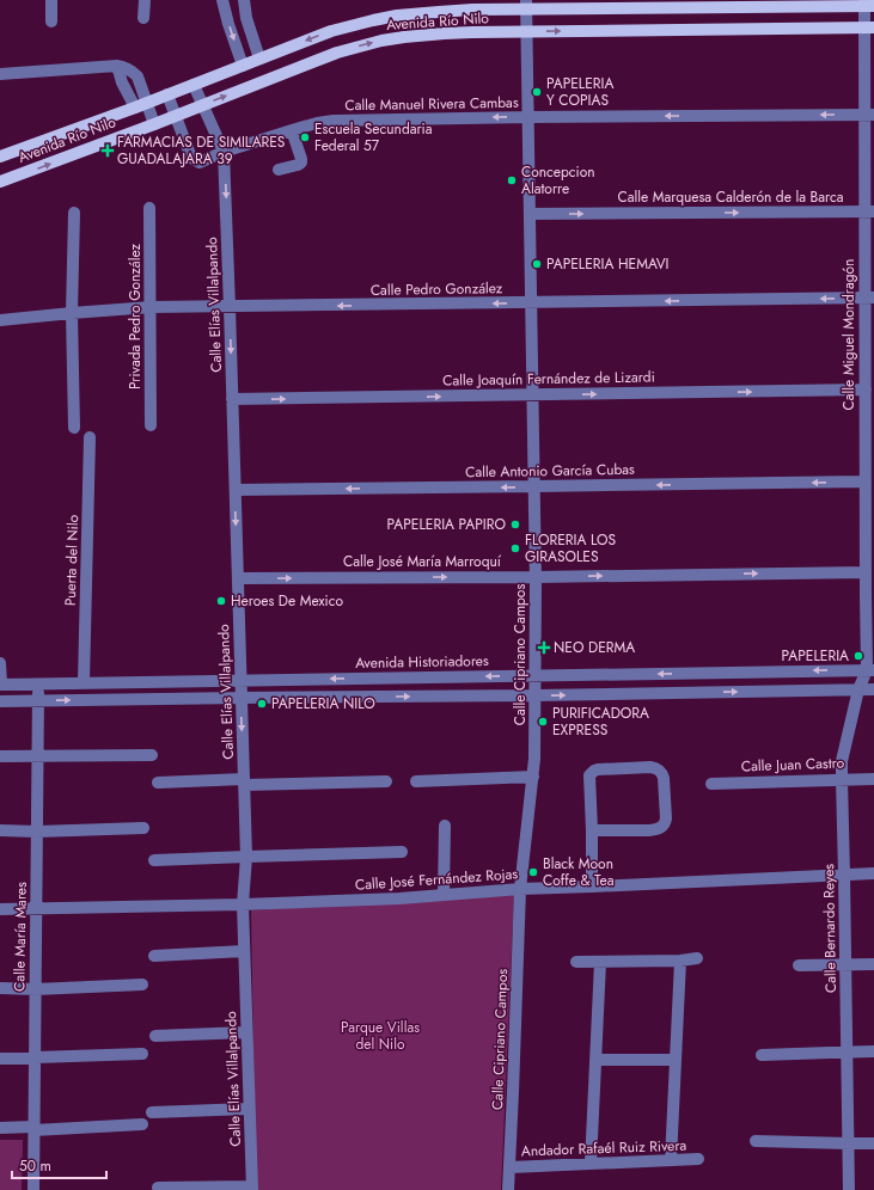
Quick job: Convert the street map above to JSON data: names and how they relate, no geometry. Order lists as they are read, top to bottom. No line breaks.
{"streets":{"main road":["Avenida Río Nilo"],"street":["Calle Manuel Rivera Cambas","Calle Marquesa Calderón de la Barca","Calle Pedro González","Calle Elías Villalpando","Privada Pedro González","Calle Miguel Mondragón","Calle Joaquín Fernández de Lizardi","Calle Antonio García Cubas","Puerta del Nilo","Calle José María Marroquí","Calle Cipriano Campos","Avenida Historiadores","Calle Juan Castro","Calle José Fernández Rojas","Calle Bernardo Reyes","Calle María Mares","Andador Rafaél Ruiz Rivera"]},"crossings":[["Avenida Río Nilo","Calle Manuel Rivera Cambas"],["Avenida Río Nilo","Calle Elías Villalpando"],["Avenida Río Nilo","Calle Miguel Mondragón"],["Avenida Río Nilo","Calle Cipriano Campos"],["Calle Manuel Rivera Cambas","Calle Elías Villalpando"],["Calle Manuel Rivera Cambas","Calle Miguel Mondragón"],["Calle Manuel Rivera Cambas","Calle Cipriano Campos"],["Calle Marquesa Calderón de la Barca","Calle Miguel Mondragón"],["Calle Marquesa Calderón de la Barca","Calle Cipriano Campos"],["Calle Pedro González","Calle Elías Villalpando"],["Calle Pedro González","Privada Pedro González"],["Calle Pedro González","Calle Miguel Mondragón"],["Calle Pedro González","Calle Cipriano Campos"],["Calle Elías Villalpando","Calle Joaquín Fernández de Lizardi"],["Calle Elías Villalpando","Calle Antonio García Cubas"],["Calle Elías Villalpando","Calle José María Marroquí"],["Calle Elías Villalpando","Avenida Historiadores"],["Calle Elías Villalpando","Calle José Fernández Rojas"],["Calle Miguel Mondragón","Calle Joaquín Fernández de Lizardi"],["Calle Miguel Mondragón","Calle Antonio García Cubas"],["Calle Miguel Mondragón","Calle José María Marroquí"],["Calle Miguel Mondragón","Avenida Historiadores"],["Calle Miguel Mondragón","Calle Bernardo Reyes"],["Calle Joaquín Fernández de Lizardi","Calle Cipriano Campos"],["Calle Antonio García Cubas","Calle Cipriano Campos"],["Puerta del Nilo","Avenida Historiadores"],["Calle José María Marroquí","Calle Cipriano Campos"],["Calle Cipriano Campos","Avenida Historiadores"],["Calle Cipriano Campos","Calle José Fernández Rojas"],["Calle Cipriano Campos","Andador Rafaél Ruiz Rivera"],["Avenida Historiadores","Calle Bernardo Reyes"],["Avenida Historiadores","Calle María Mares"],["Calle Juan Castro","Calle Bernardo Reyes"],["Calle José Fernández Rojas","Calle Bernardo Reyes"],["Calle José Fernández Rojas","Calle María Mares"]],"one_way":["Calle Manuel Rivera Cambas","Calle Marquesa Calderón de la Barca","Calle Pedro González","Calle Elías Villalpando","Calle Joaquín Fernández de Lizardi","Calle Antonio García Cubas","Calle José María Marroquí"],"parks":["Parque Villas del Nilo"],"places":{"other":["PAPELERIA Y COPIAS","Escuela Secundaria Federal 57","Concepcion Alatorre","PAPELERIA HEMAVI","PAPELERIA PAPIRO","FLORERIA LOS GIRASOLES","Heroes De Mexico","PAPELERIA","PAPELERIA NILO","PURIFICADORA EXPRESS","Black Moon Coffe & Tea"],"health":["FARMACIAS DE SIMILARES GUADALAJARA 39","NEO DERMA"]},"scale_bar":"50 m"}
